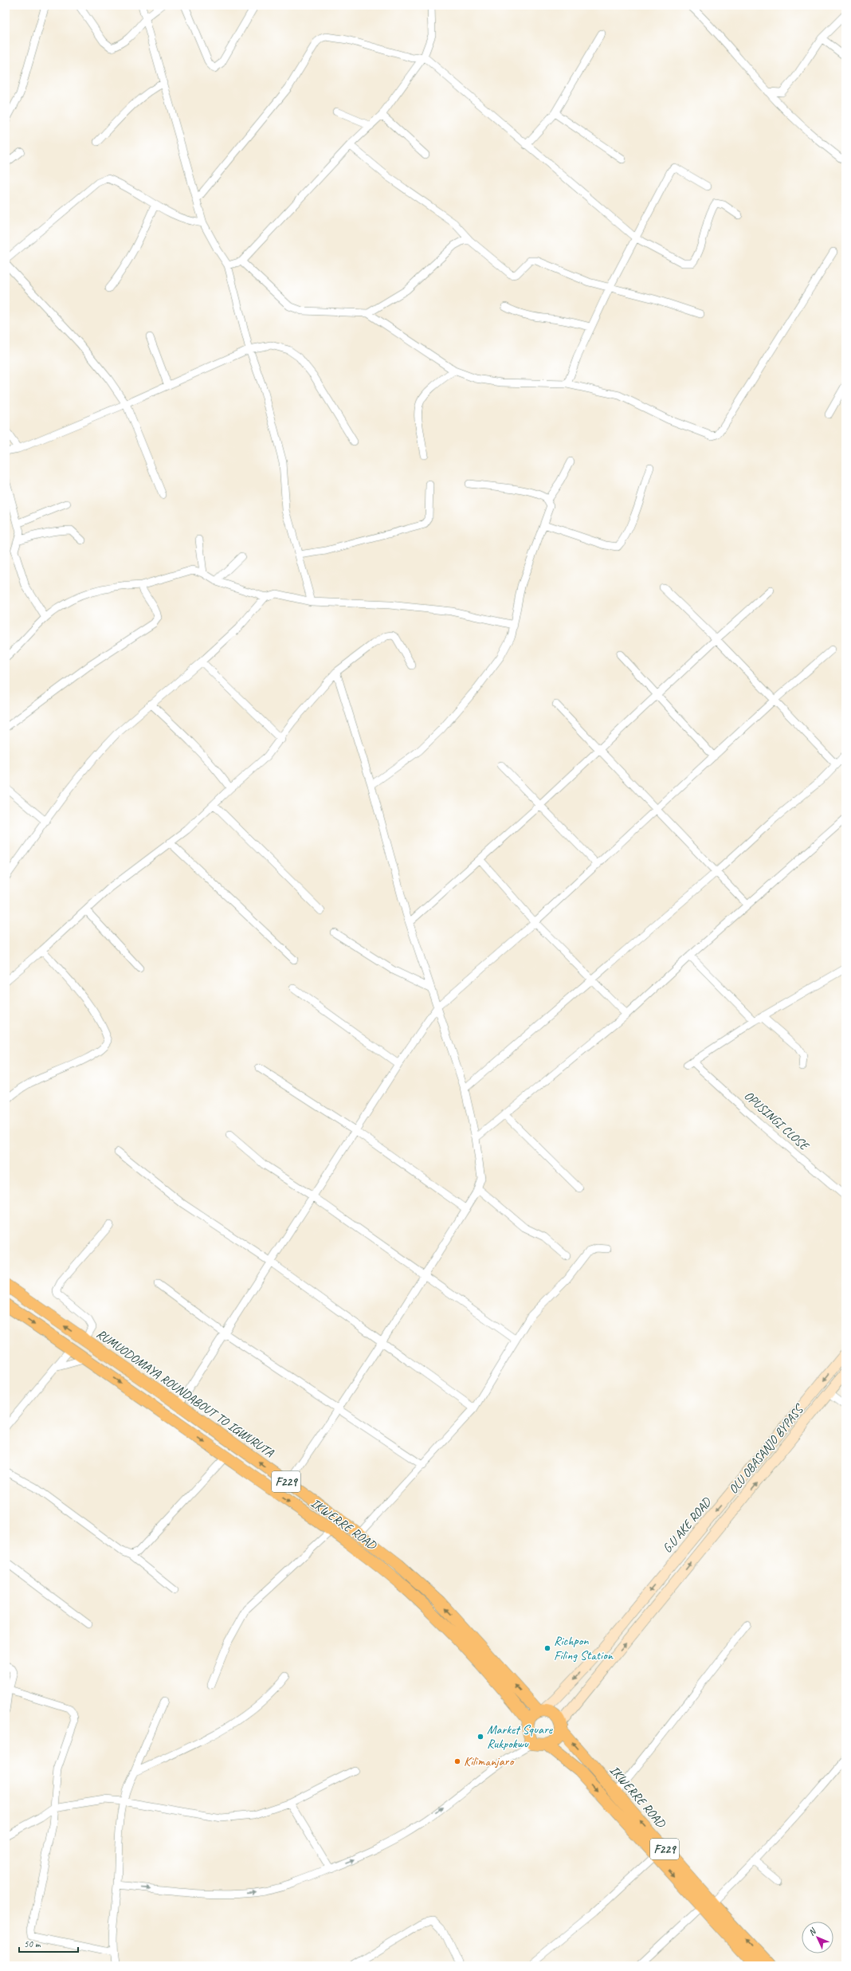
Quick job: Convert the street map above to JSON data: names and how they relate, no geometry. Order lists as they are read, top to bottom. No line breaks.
{"streets":{"main road":["RUMUODOMAYA ROUNDABOUT TO IGWURUTA","OLU OBASANJO BYPASS","F229","IKWERRE ROAD","G.U AKE ROAD"],"street":["OPUSINGI CLOSE"]},"crossings":[["RUMUODOMAYA ROUNDABOUT TO IGWURUTA","OLU OBASANJO BYPASS"],["RUMUODOMAYA ROUNDABOUT TO IGWURUTA","F229"],["RUMUODOMAYA ROUNDABOUT TO IGWURUTA","IKWERRE ROAD"],["RUMUODOMAYA ROUNDABOUT TO IGWURUTA","G.U AKE ROAD"],["OLU OBASANJO BYPASS","F229"],["OLU OBASANJO BYPASS","IKWERRE ROAD"],["OLU OBASANJO BYPASS","G.U AKE ROAD"],["F229","IKWERRE ROAD"],["F229","G.U AKE ROAD"],["IKWERRE ROAD","G.U AKE ROAD"]],"one_way":["RUMUODOMAYA ROUNDABOUT TO IGWURUTA","OLU OBASANJO BYPASS","G.U AKE ROAD"],"places":["Richpon Filing Station","Market Square Rukpokwu","Kilimanjaro"],"scale_bar":"50 m","north":"top left"}
